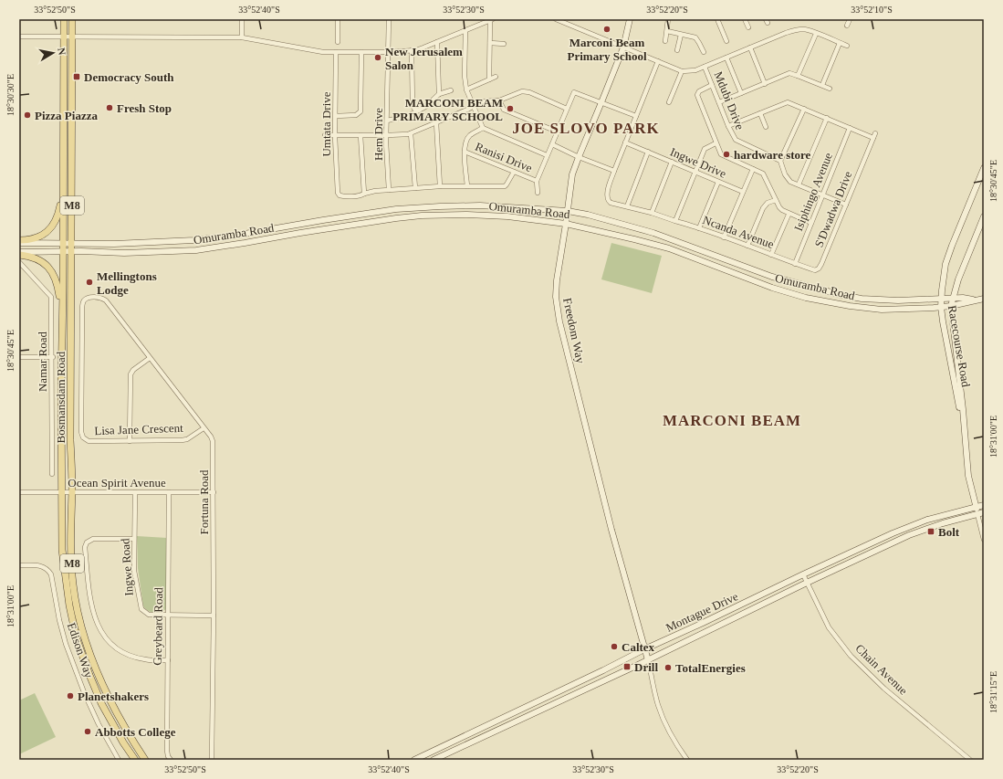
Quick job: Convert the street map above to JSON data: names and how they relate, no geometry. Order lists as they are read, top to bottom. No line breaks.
{"streets":{"main road":["M8","Omuramba Road","Freedom Way","Racecourse Road","Bosmansdam Road","Montague Drive"],"street":["Mdubi Drive","Umtata Drive","Hem Drive","Ranisi Drive","Ingwe Drive","Isiphingo Avenue","S'Dwadwa Drive","Ncanda Avenue","Namar Road","Lisa Jane Crescent","Ocean Spirit Avenue","Fortuna Road","Ingwe Road","Greybeard Road","Edison Way","Chain Avenue"]},"crossings":[["Isiphingo Avenue","S'Dwadwa Drive"],["Isiphingo Avenue","Ncanda Avenue"],["S'Dwadwa Drive","Ncanda Avenue"],["Omuramba Road","Freedom Way"],["Omuramba Road","Racecourse Road"],["Omuramba Road","Bosmansdam Road"],["Freedom Way","Montague Drive"],["Racecourse Road","Montague Drive"],["Bosmansdam Road","Ocean Spirit Avenue"],["Lisa Jane Crescent","Fortuna Road"],["Ocean Spirit Avenue","Fortuna Road"],["Ocean Spirit Avenue","Ingwe Road"],["Ocean Spirit Avenue","Greybeard Road"],["Fortuna Road","Ingwe Road"],["Ingwe Road","Greybeard Road"],["Montague Drive","Chain Avenue"]],"districts":["JOE SLOVO PARK","MARCONI BEAM"],"places":{"other":["Marconi Beam Primary School","New Jerusalem Salon","Fresh Stop","MARCONI BEAM PRIMARY SCHOOL","Pizza Piazza","hardware store","Mellingtons Lodge","Caltex","TotalEnergies","Planetshakers","Abbotts College"],"transit":["Democracy South","Bolt","Drill"]},"north":"right","coordinates":["33°52'50\"S","33°52'40\"S","33°52'30\"S","33°52'20\"S","33°52'10\"S","18°30'30\"E","18°30'45\"E","18°31'00\"E","18°31'15\"E"]}
